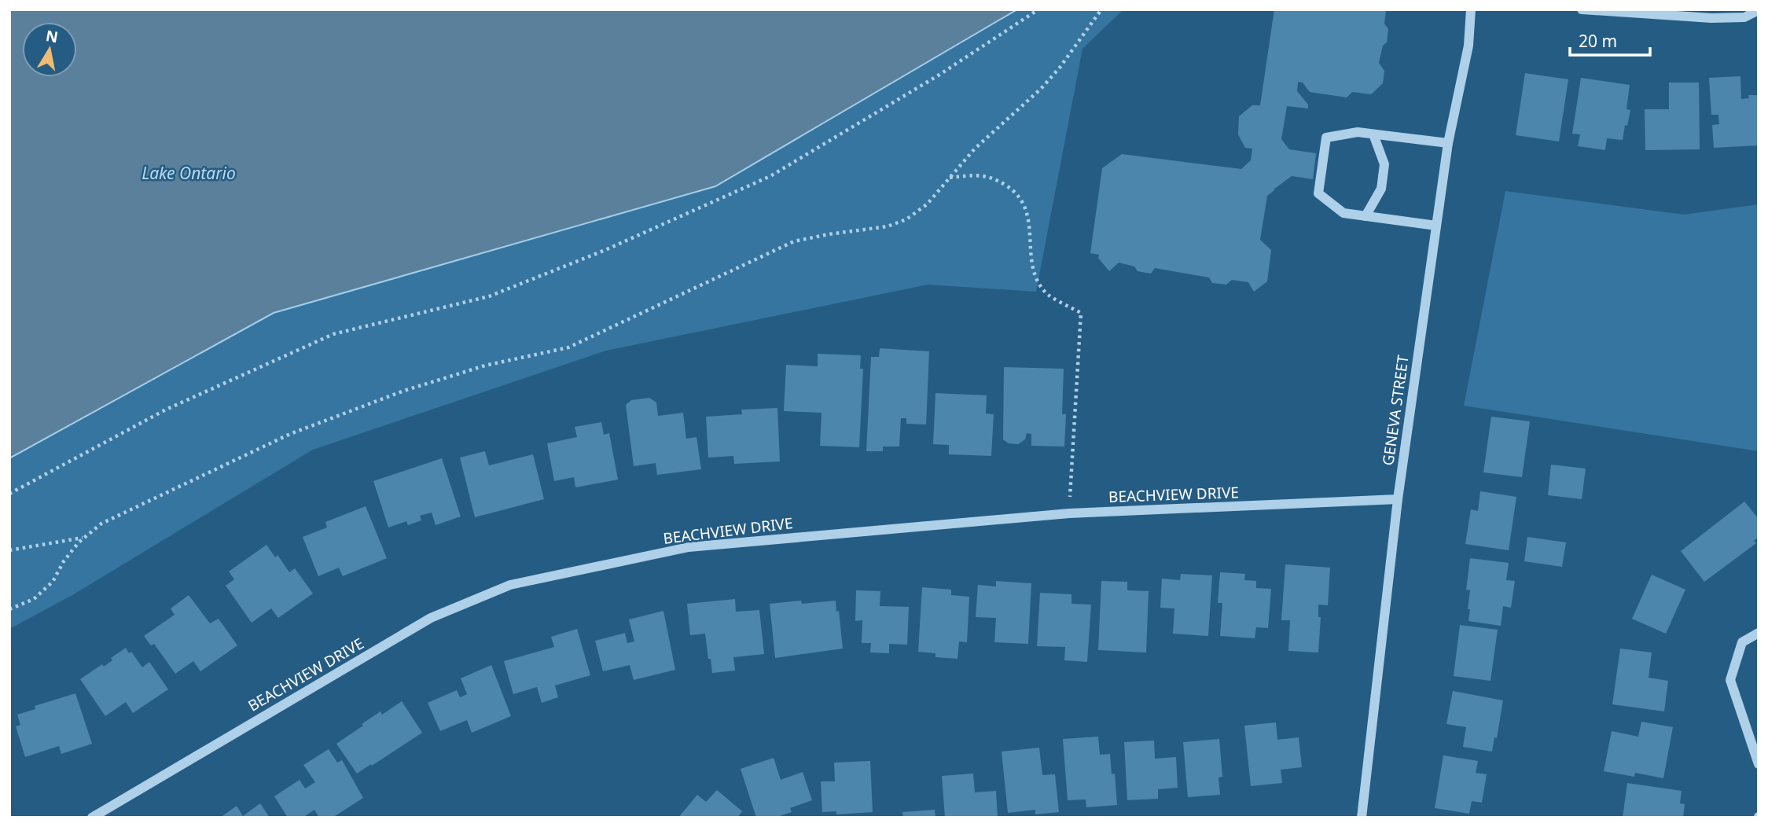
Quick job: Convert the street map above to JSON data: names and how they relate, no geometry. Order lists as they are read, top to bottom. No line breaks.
{"streets":{"street":["GENEVA STREET","BEACHVIEW DRIVE"]},"crossings":[["GENEVA STREET","BEACHVIEW DRIVE"]],"water":["Lake Ontario"],"scale_bar":"20 m","north":"top"}
